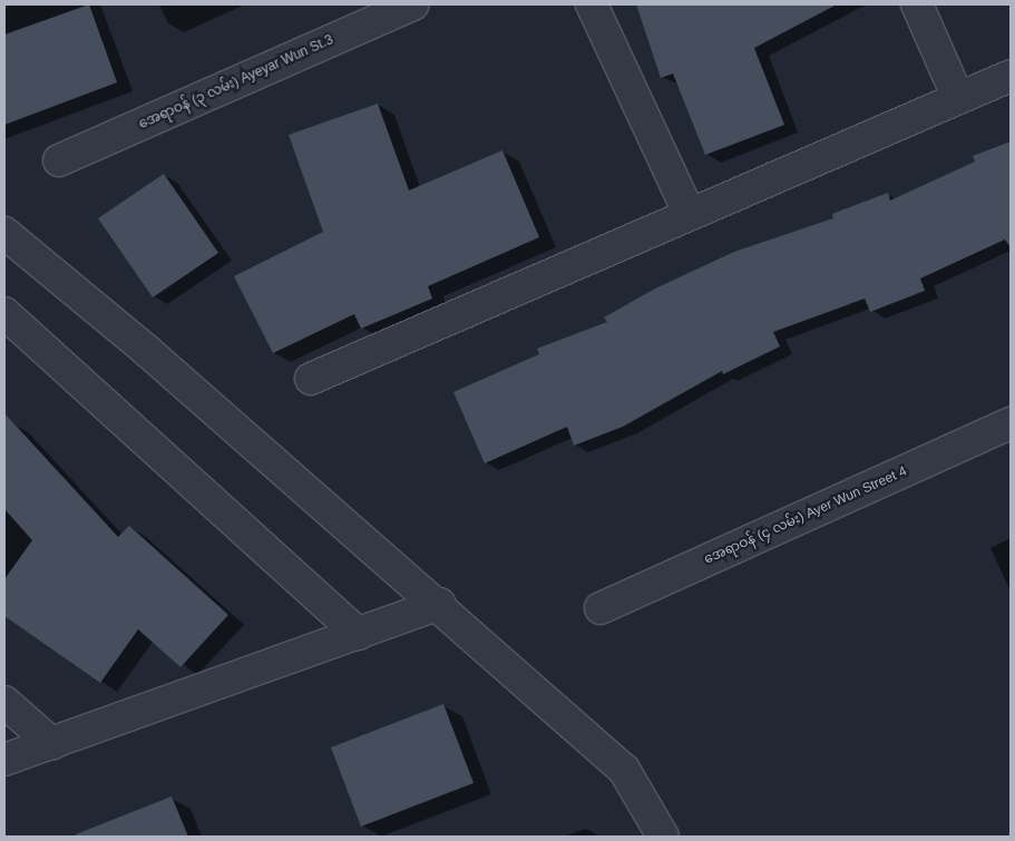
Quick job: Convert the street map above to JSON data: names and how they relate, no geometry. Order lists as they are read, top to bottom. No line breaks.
{"streets":{"street":["အေရာဝန် (၃ လမ်း) Ayeyar Wun St.3","အေရာဝန် (၄ လမ်း) Ayer Wun Street 4"]}}
